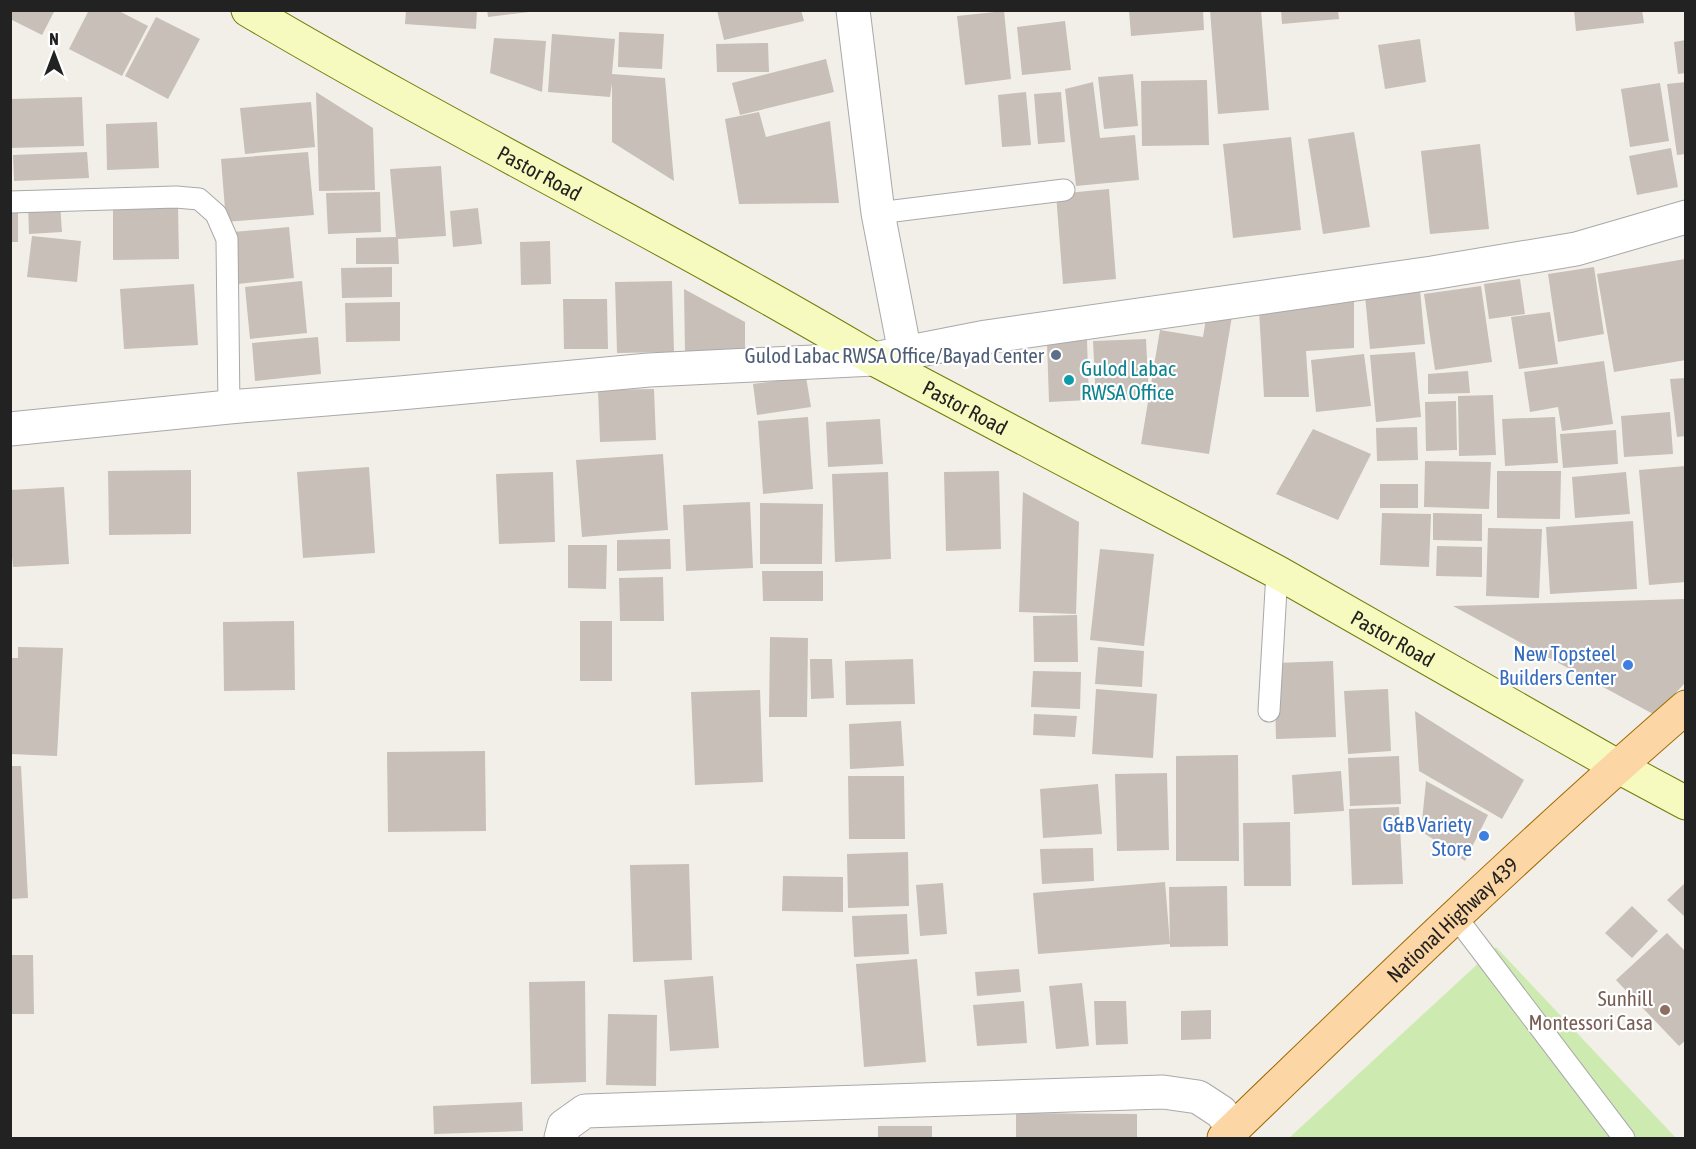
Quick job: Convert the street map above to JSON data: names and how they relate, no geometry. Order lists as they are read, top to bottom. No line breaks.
{"streets":{"main road":["Pastor Road","National Highway 439"]},"crossings":[["Pastor Road","National Highway 439"]],"places":["Gulod Labac RWSA Office/Bayad Center","Gulod Labac RWSA Office","New Topsteel Builders Center","G&B Variety Store","Sunhill Montessori Casa"],"north":"top"}
